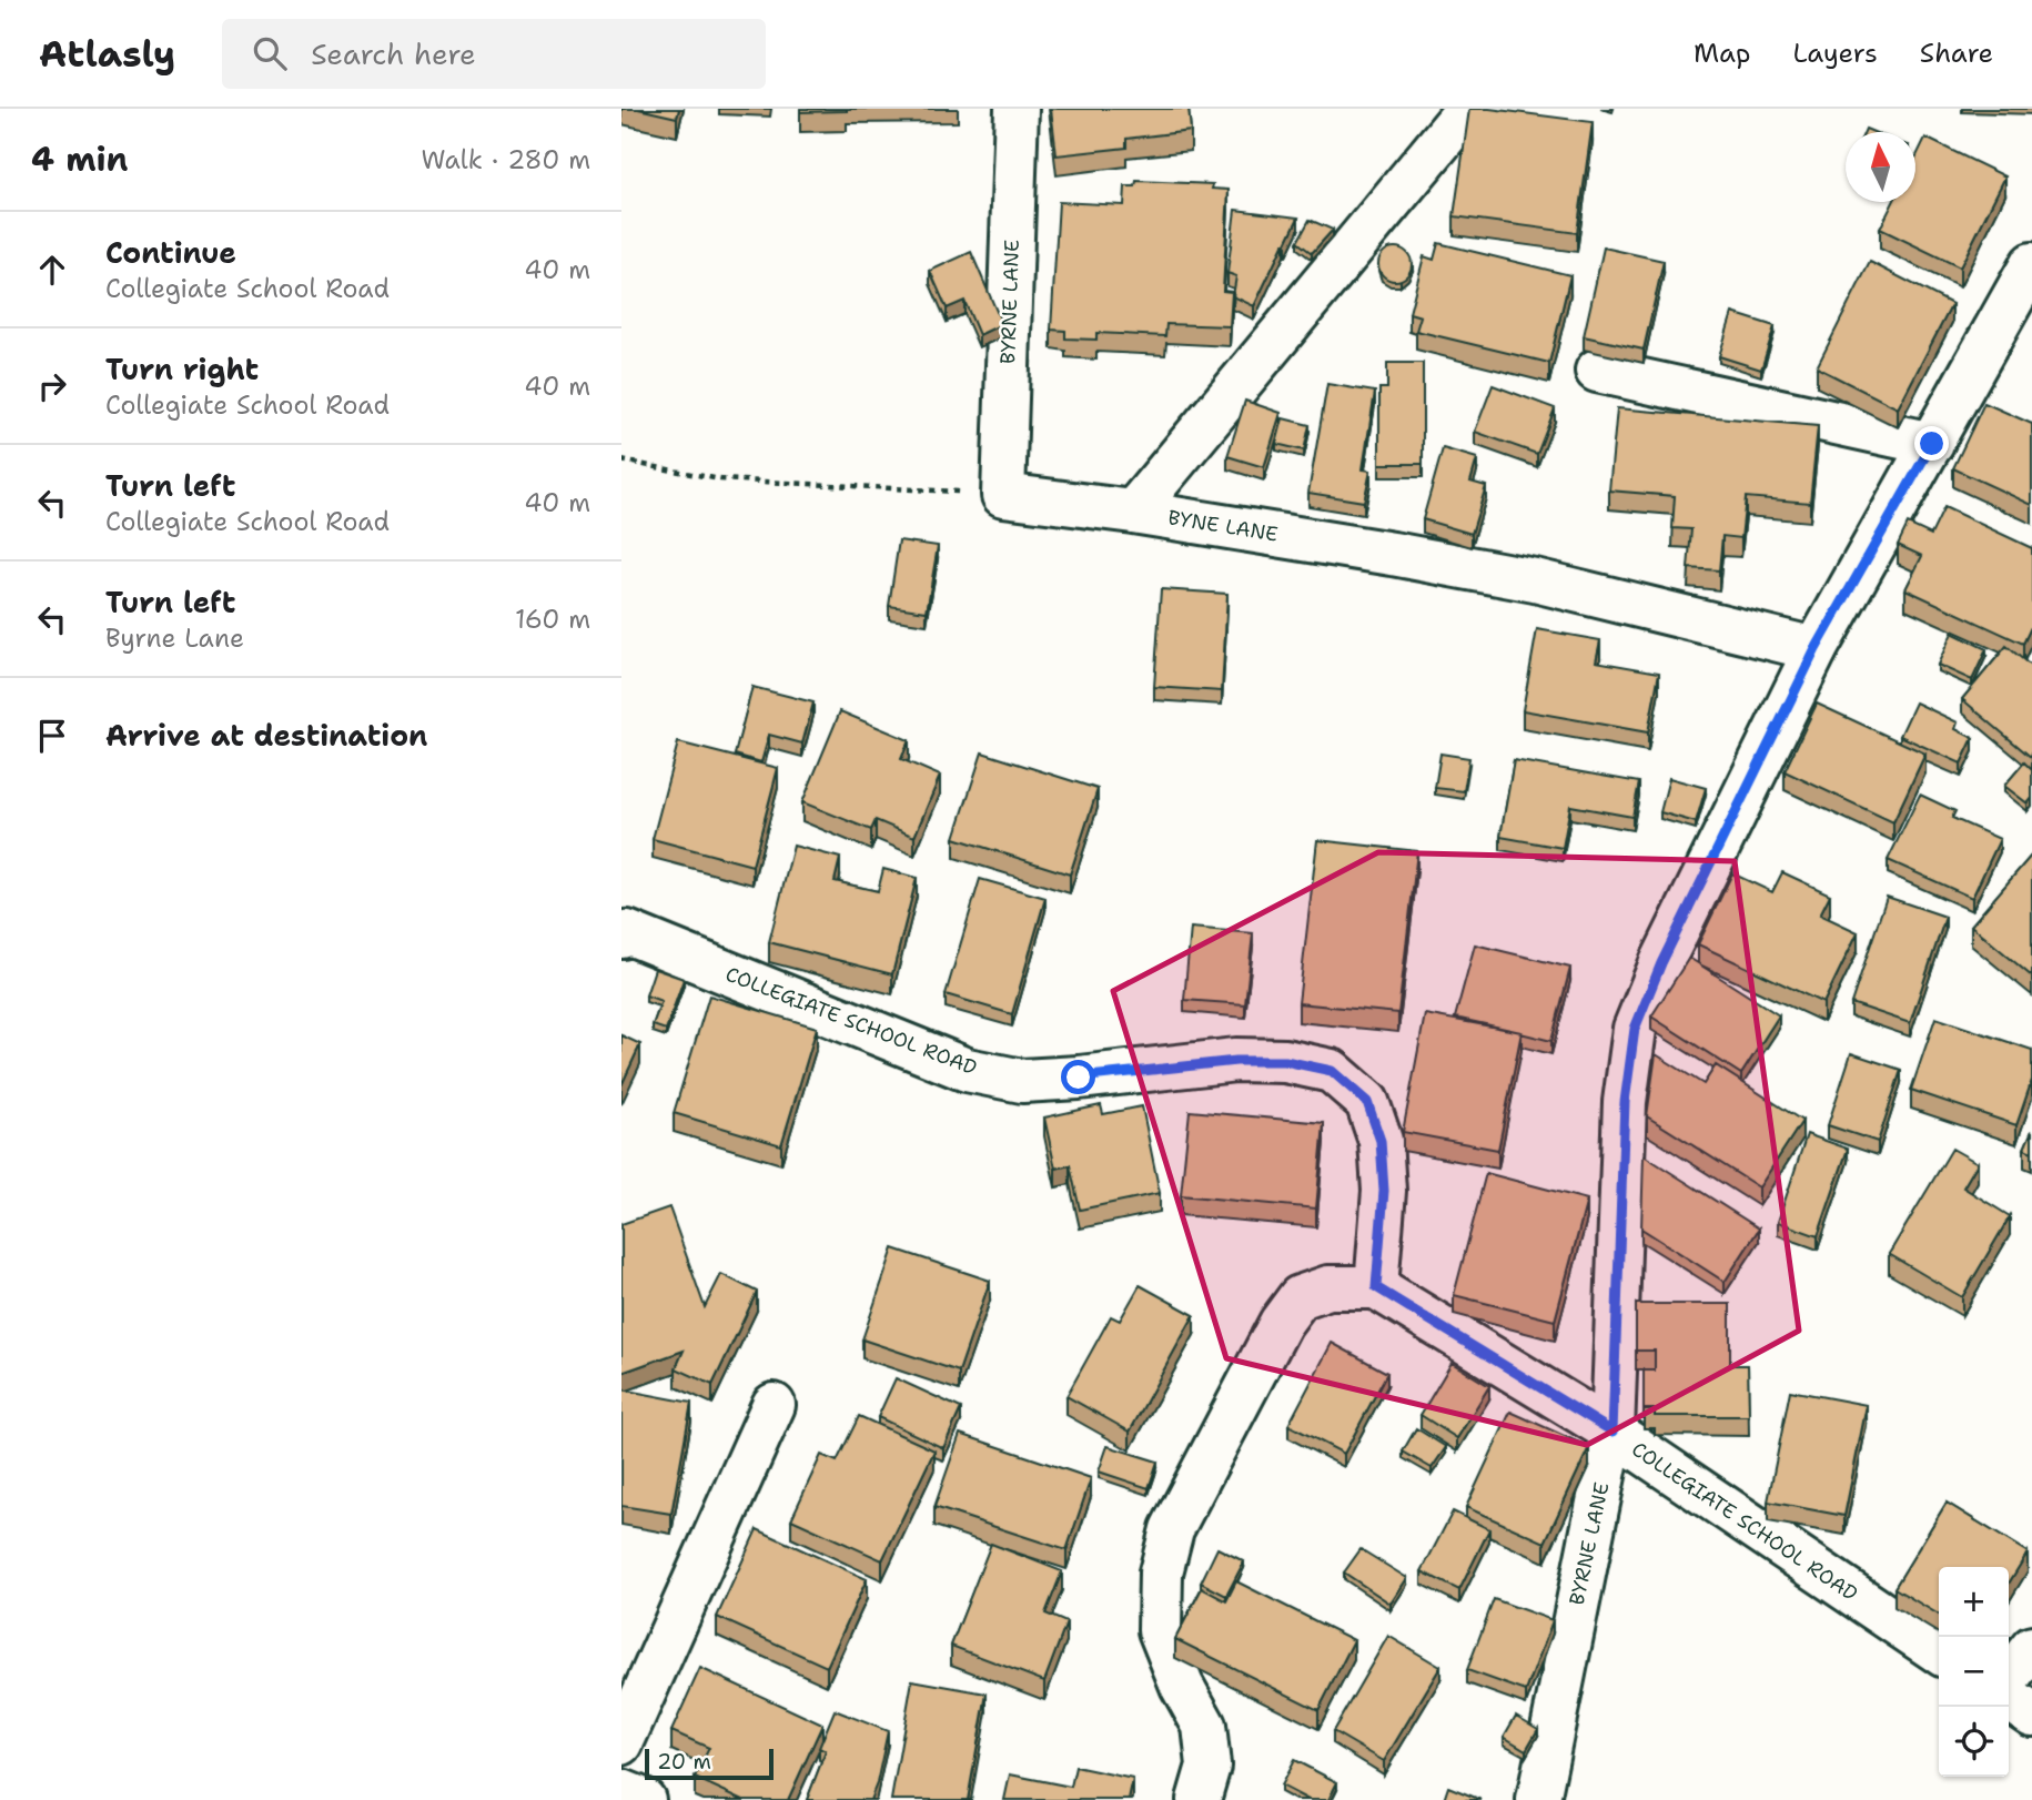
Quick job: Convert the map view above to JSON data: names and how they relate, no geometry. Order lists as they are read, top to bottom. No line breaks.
{"streets":{"street":["BYRNE LANE","BYNE LANE","COLLEGIATE SCHOOL ROAD"]},"crossings":[["BYRNE LANE","BYNE LANE"],["BYRNE LANE","COLLEGIATE SCHOOL ROAD"]],"scale_bar":"20 m","north":"top","page":{"header":"Atlasly","search":"Search here","nav":["Map","Layers","Share"],"heading":["4 min","Walk · 280 m"],"list":[["Continue","Collegiate School Road","40 m"],["Turn right","Collegiate School Road","40 m"],["Turn left","Collegiate School Road","40 m"],["Turn left","Byrne Lane","160 m"],"Arrive at destination"],"map_buttons":["+","−"],"scale":"20 m"}}
